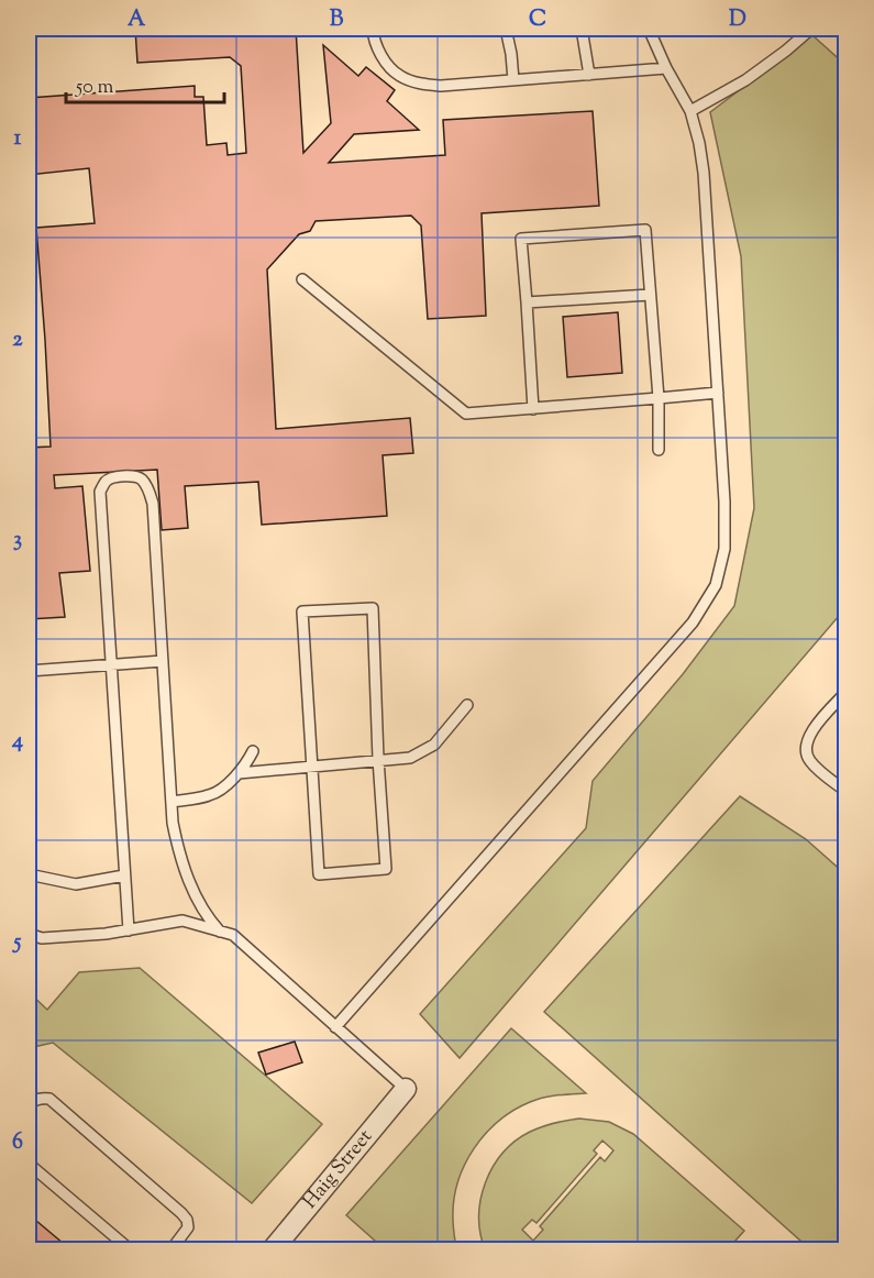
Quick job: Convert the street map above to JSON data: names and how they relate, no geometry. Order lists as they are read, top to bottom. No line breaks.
{"streets":{"street":["Haig Street"]},"scale_bar":"50 m","grid":{"columns":["A","B","C","D"],"rows":["1","2","3","4","5","6"]}}
